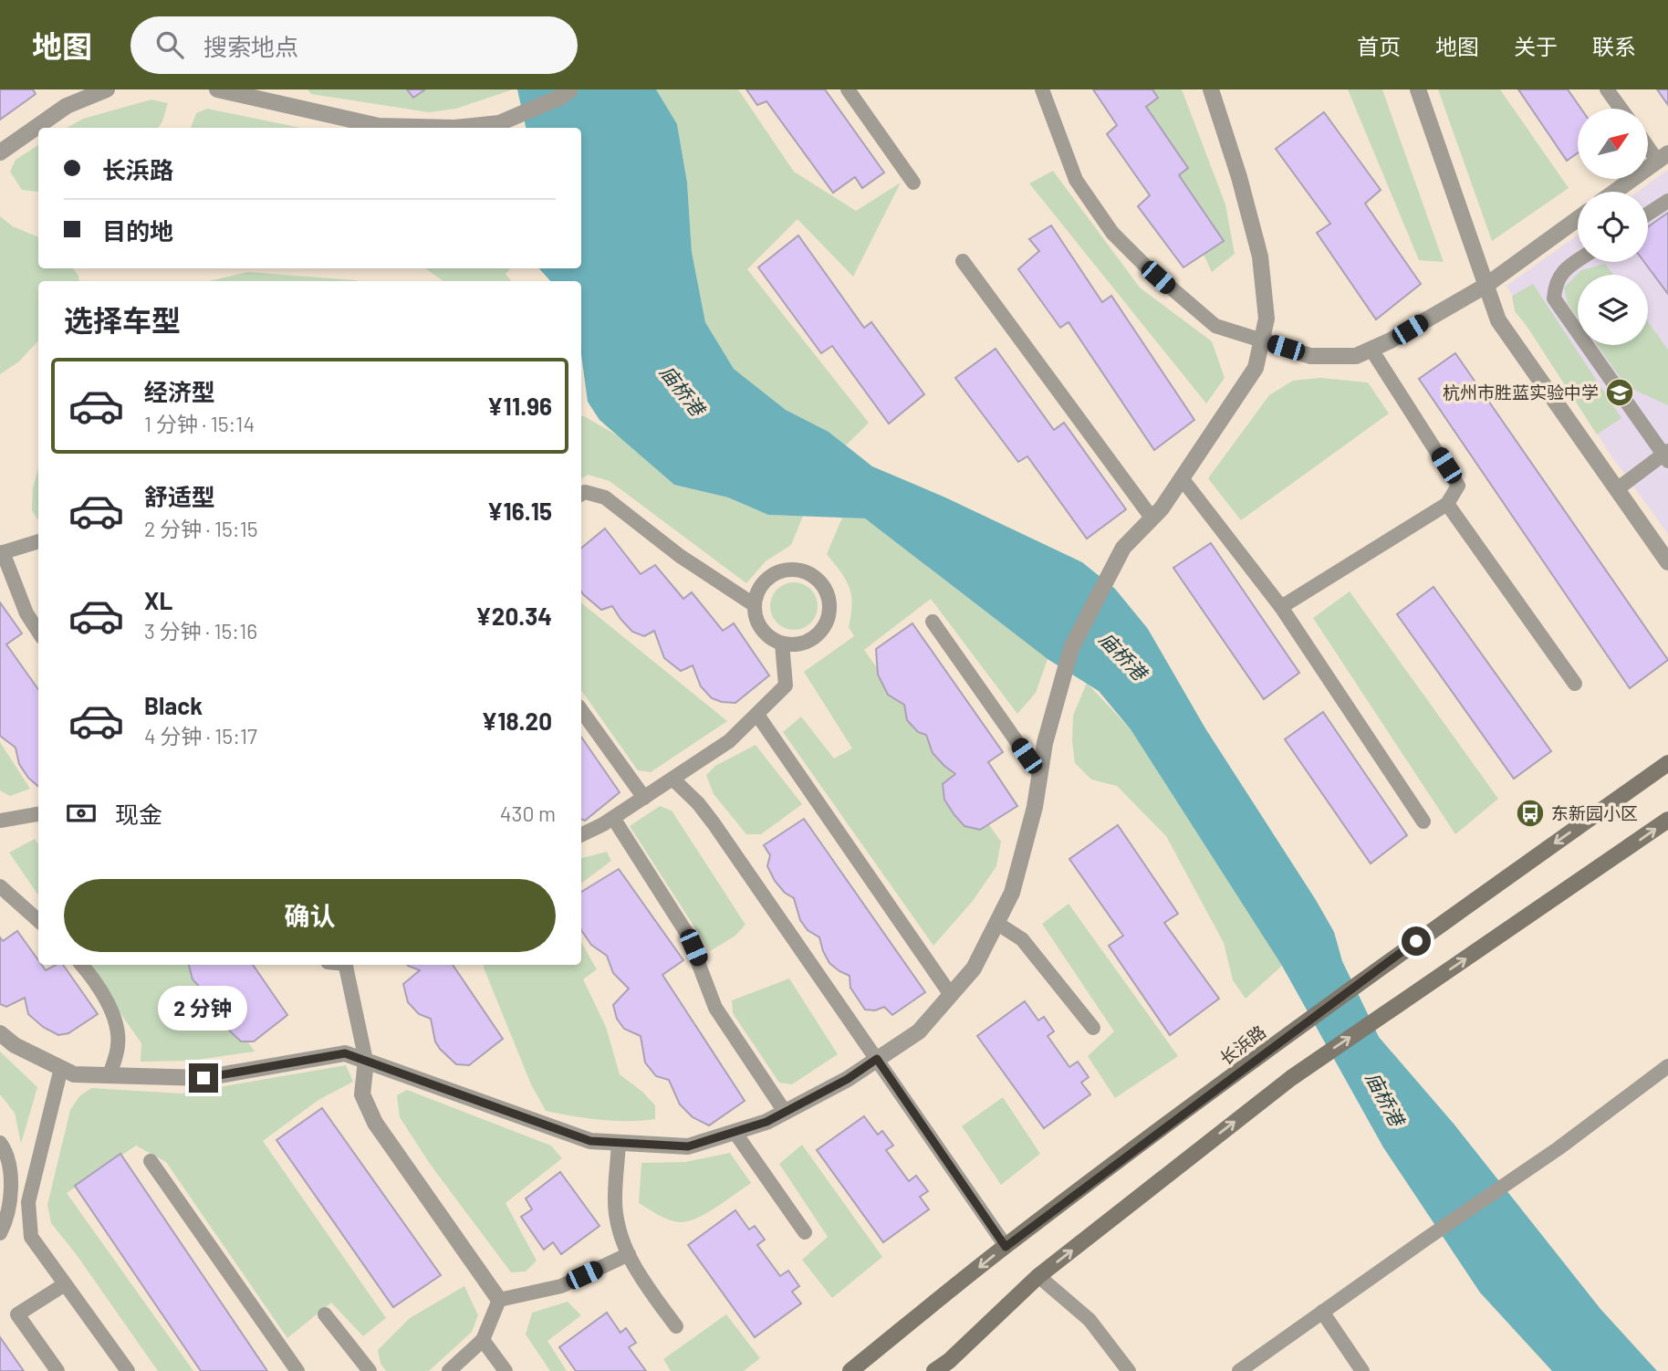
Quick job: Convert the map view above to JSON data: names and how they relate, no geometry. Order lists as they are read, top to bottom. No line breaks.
{"streets":{"main road":["长浜路"]},"water":["庙桥港"],"places":{"school or university":["杭州市胜蓝实验中学"],"bus stop":["东新园小区"]},"north":"top right","page":{"header":"地图","search":"搜索地点","nav":["首页","地图","关于","联系"],"banner":["长浜路","目的地"],"heading":"选择车型","list":[{"name":"经济型","note":"1 分钟 · 15:14","value":"¥11.96"},{"name":"舒适型","note":"2 分钟 · 15:15","value":"¥16.15"},{"name":"XL","note":"3 分钟 · 15:16","value":"¥20.34"},{"name":"Black","note":"4 分钟 · 15:17","value":"¥18.20"}],"pay":["现金","430 m"],"buttons":"确认","bubble":"2 分钟"}}
